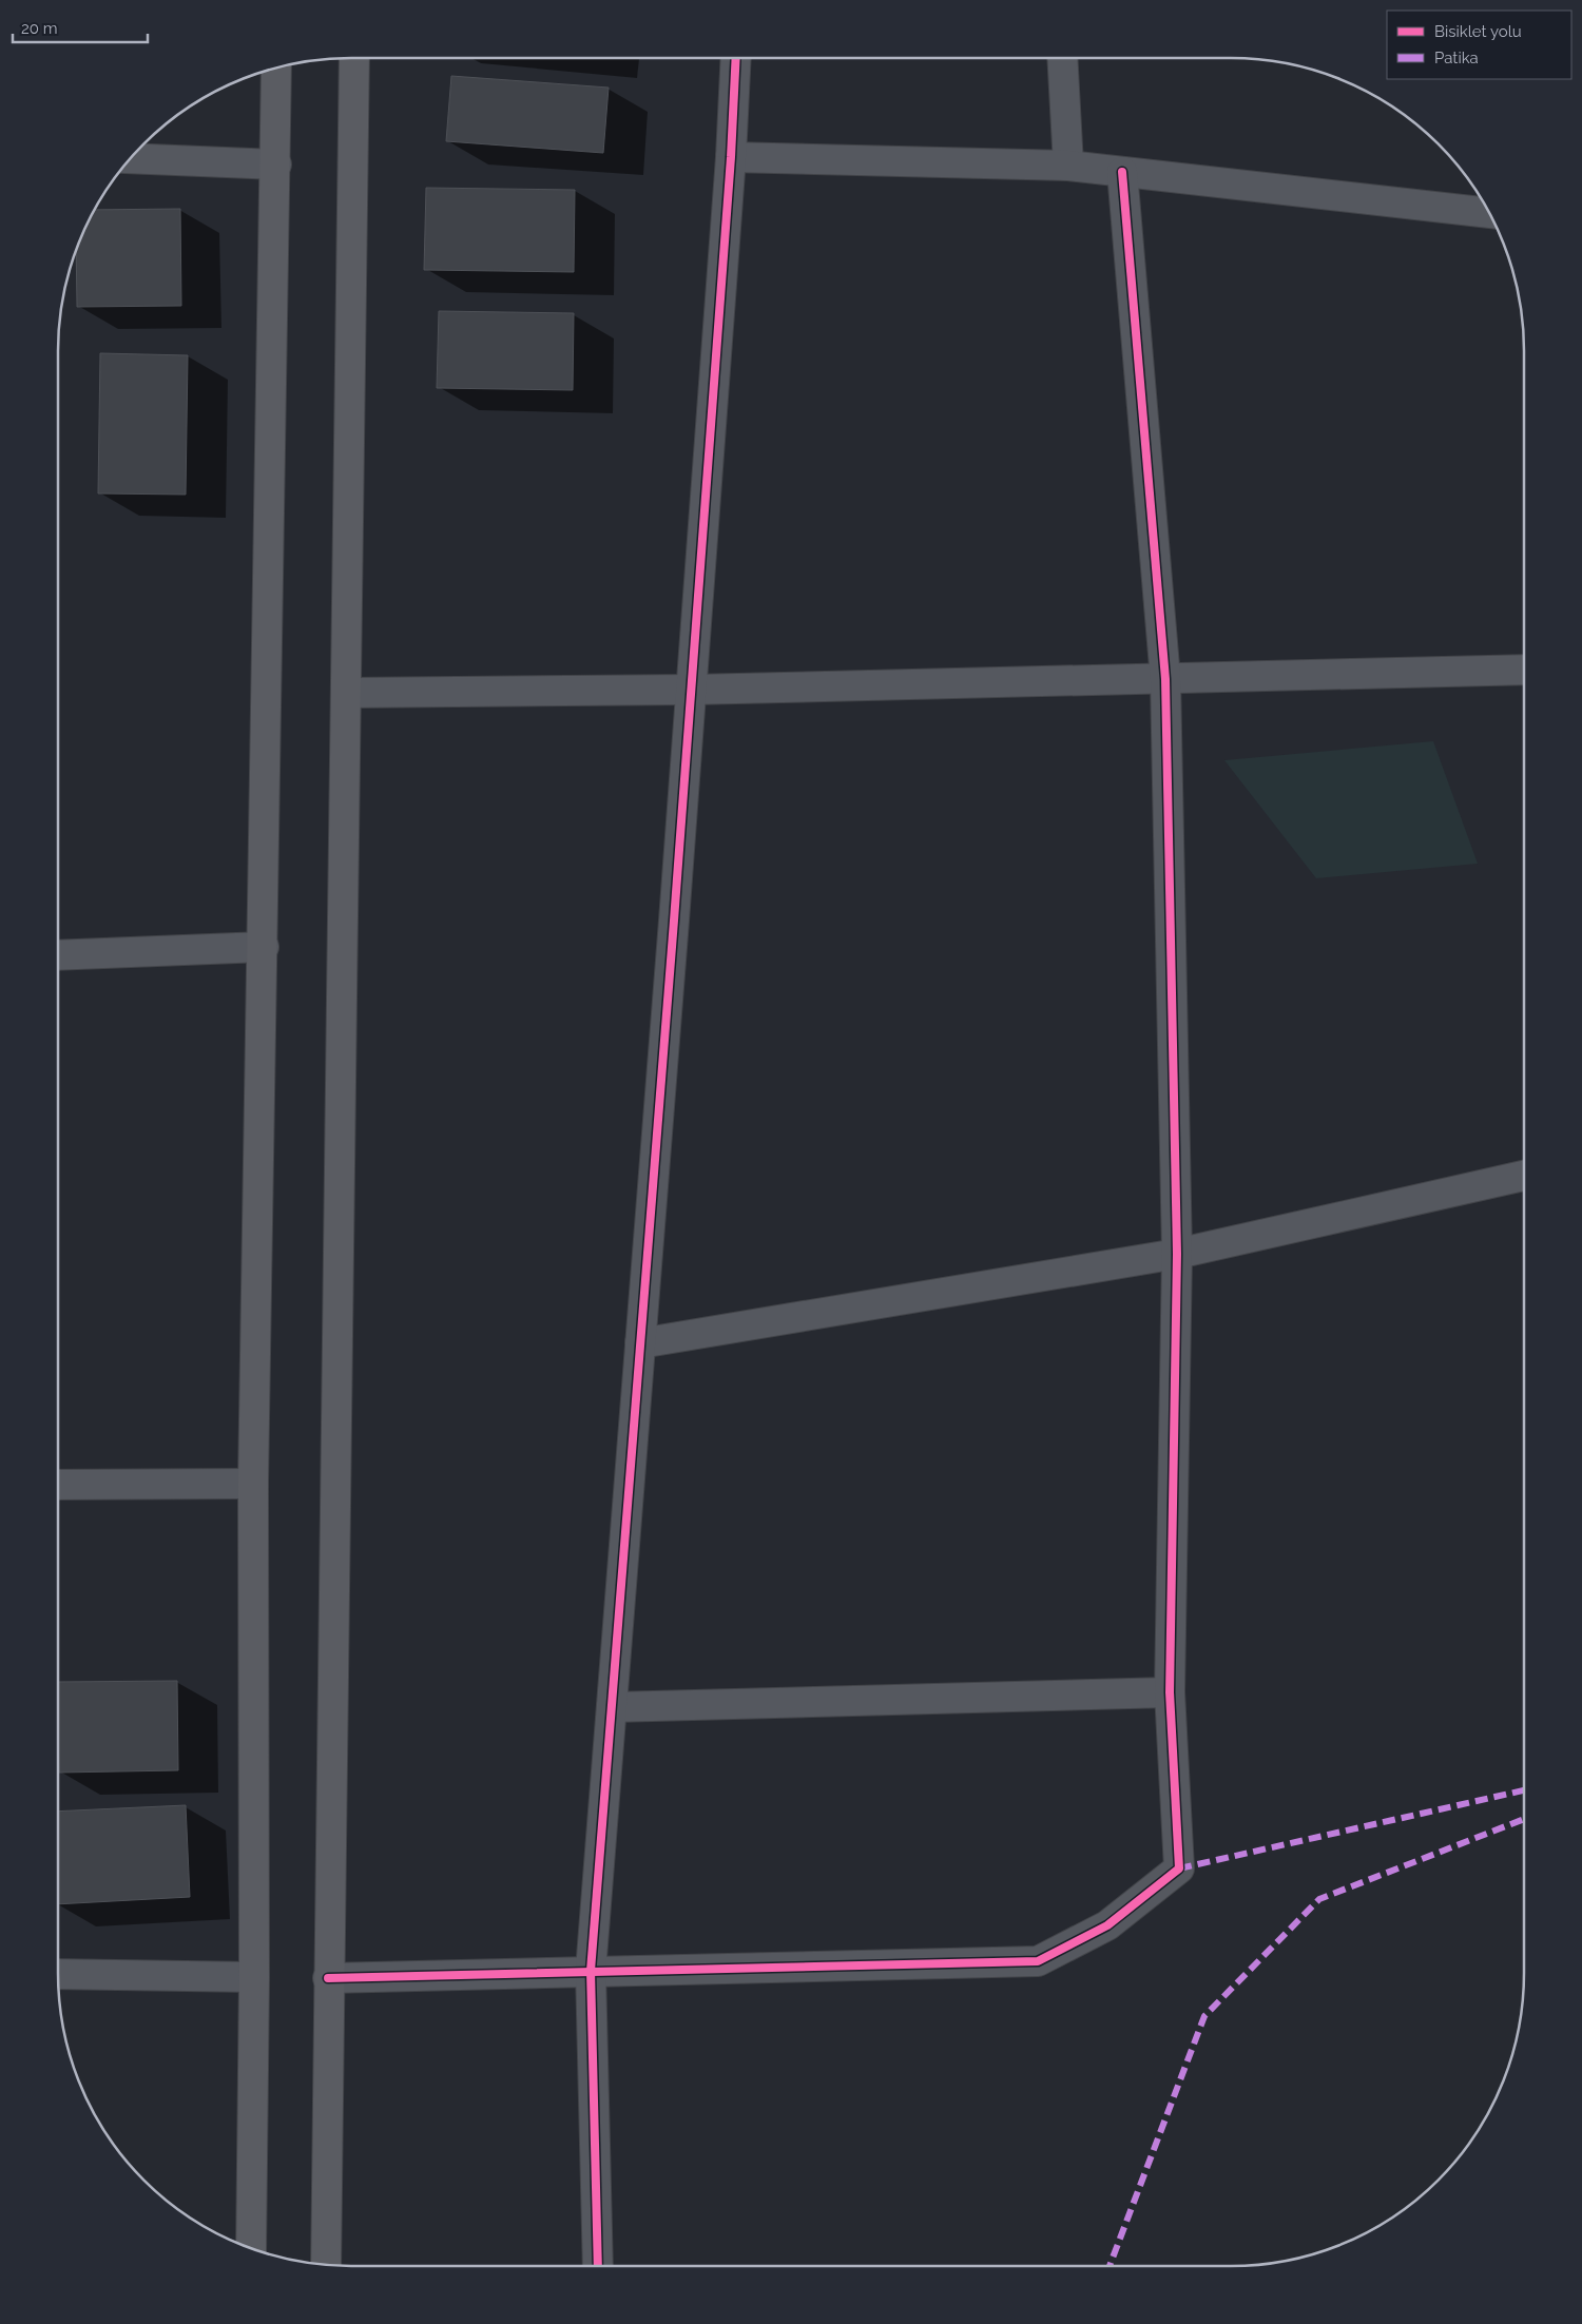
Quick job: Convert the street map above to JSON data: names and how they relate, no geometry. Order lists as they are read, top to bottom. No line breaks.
{"legend":["Bisiklet yolu","Patika"],"scale_bar":"20 m"}
